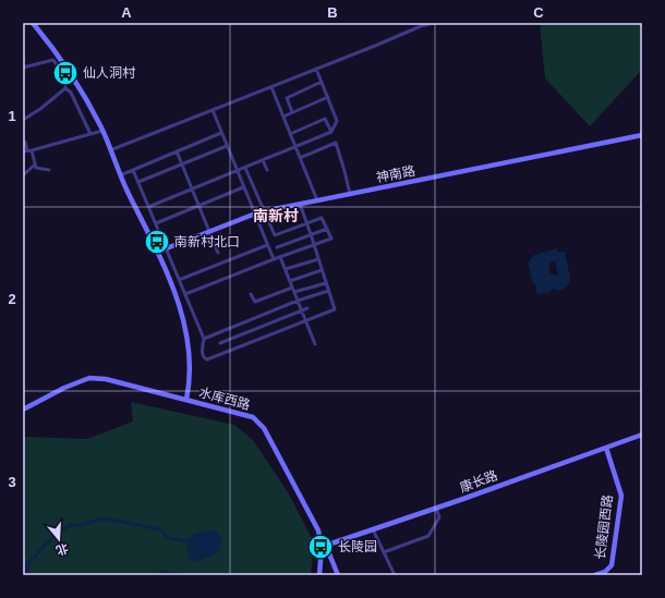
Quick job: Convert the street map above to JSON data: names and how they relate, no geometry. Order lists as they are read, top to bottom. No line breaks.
{"streets":{"street":["神南路","水库西路","康长路","长陵园西路"]},"crossings":[["水库西路","康长路"],["康长路","长陵园西路"]],"districts":["南新村"],"places":{"bus stop":["仙人洞村","南新村北口","长陵园"]},"north":"bottom","grid":{"columns":["A","B","C"],"rows":["1","2","3"]}}
